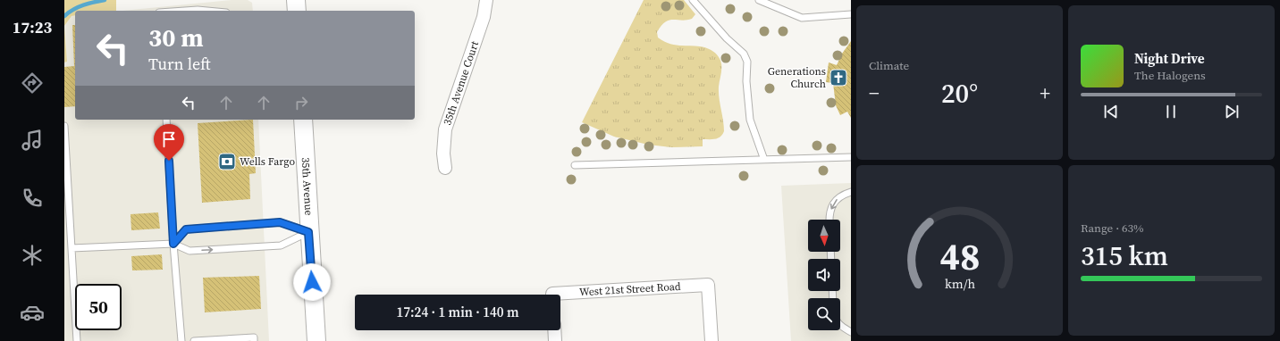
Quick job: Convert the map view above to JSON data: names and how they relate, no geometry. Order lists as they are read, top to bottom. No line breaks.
{"streets":{"main road":["35th Avenue"],"street":["35th Avenue Court","West 21st Street Road"]},"places":{"church":["Generations Church"],"bank":["Wells Fargo"]},"north":"bottom","page":{"tabs":"17:23","tile":["Climate",["Range · 63%","315 km"]],"turn":["30 m","Turn left"],"song":["Night Drive","The Halogens"],"heat":["−","20°","+"],"limit":"50","trip":"17:24 · 1 min · 140 m","gauge":["48","km/h"]}}
